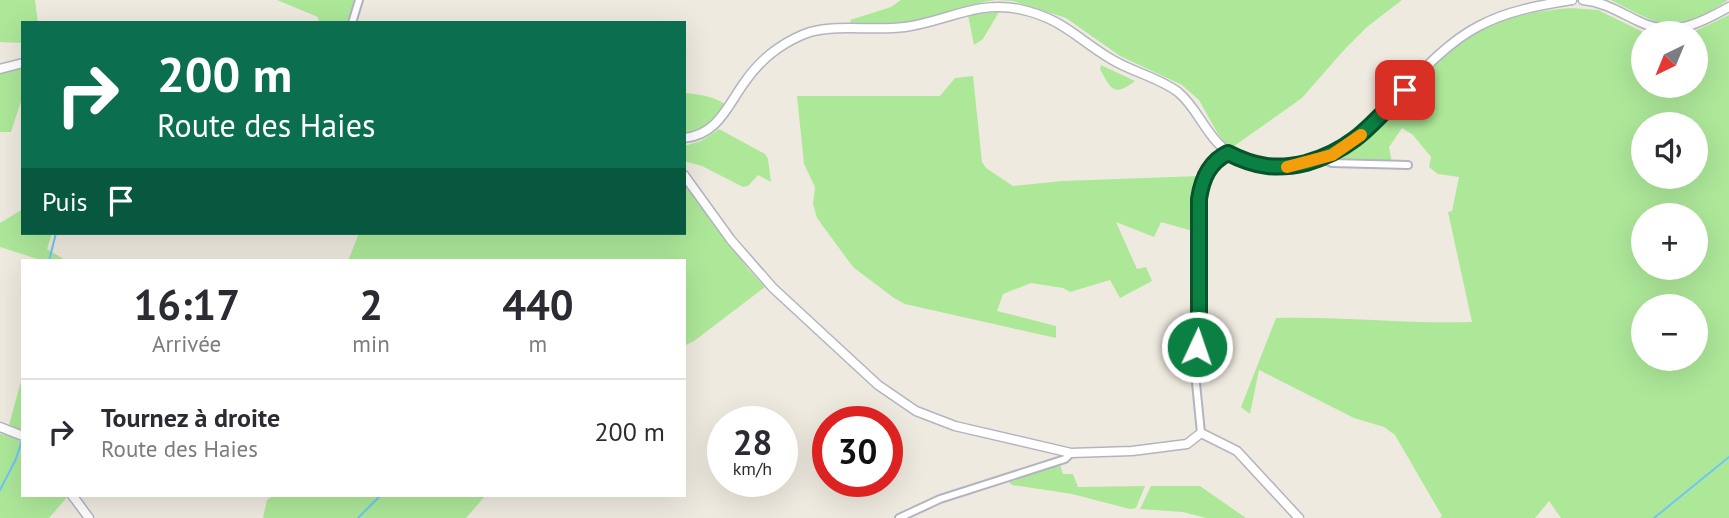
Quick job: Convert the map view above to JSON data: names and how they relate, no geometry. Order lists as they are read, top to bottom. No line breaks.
{"north":"bottom left","page":{"map_buttons":["+","−"],"turn":["200 m","Route des Haies"],"then":"Puis","eta":["16:17","Arrivée","2","min","440","m"],"list":[{"name":"Tournez à droite","note":"Route des Haies","value":"200 m"}],"speed":"28 km/h","limit":"30"}}
